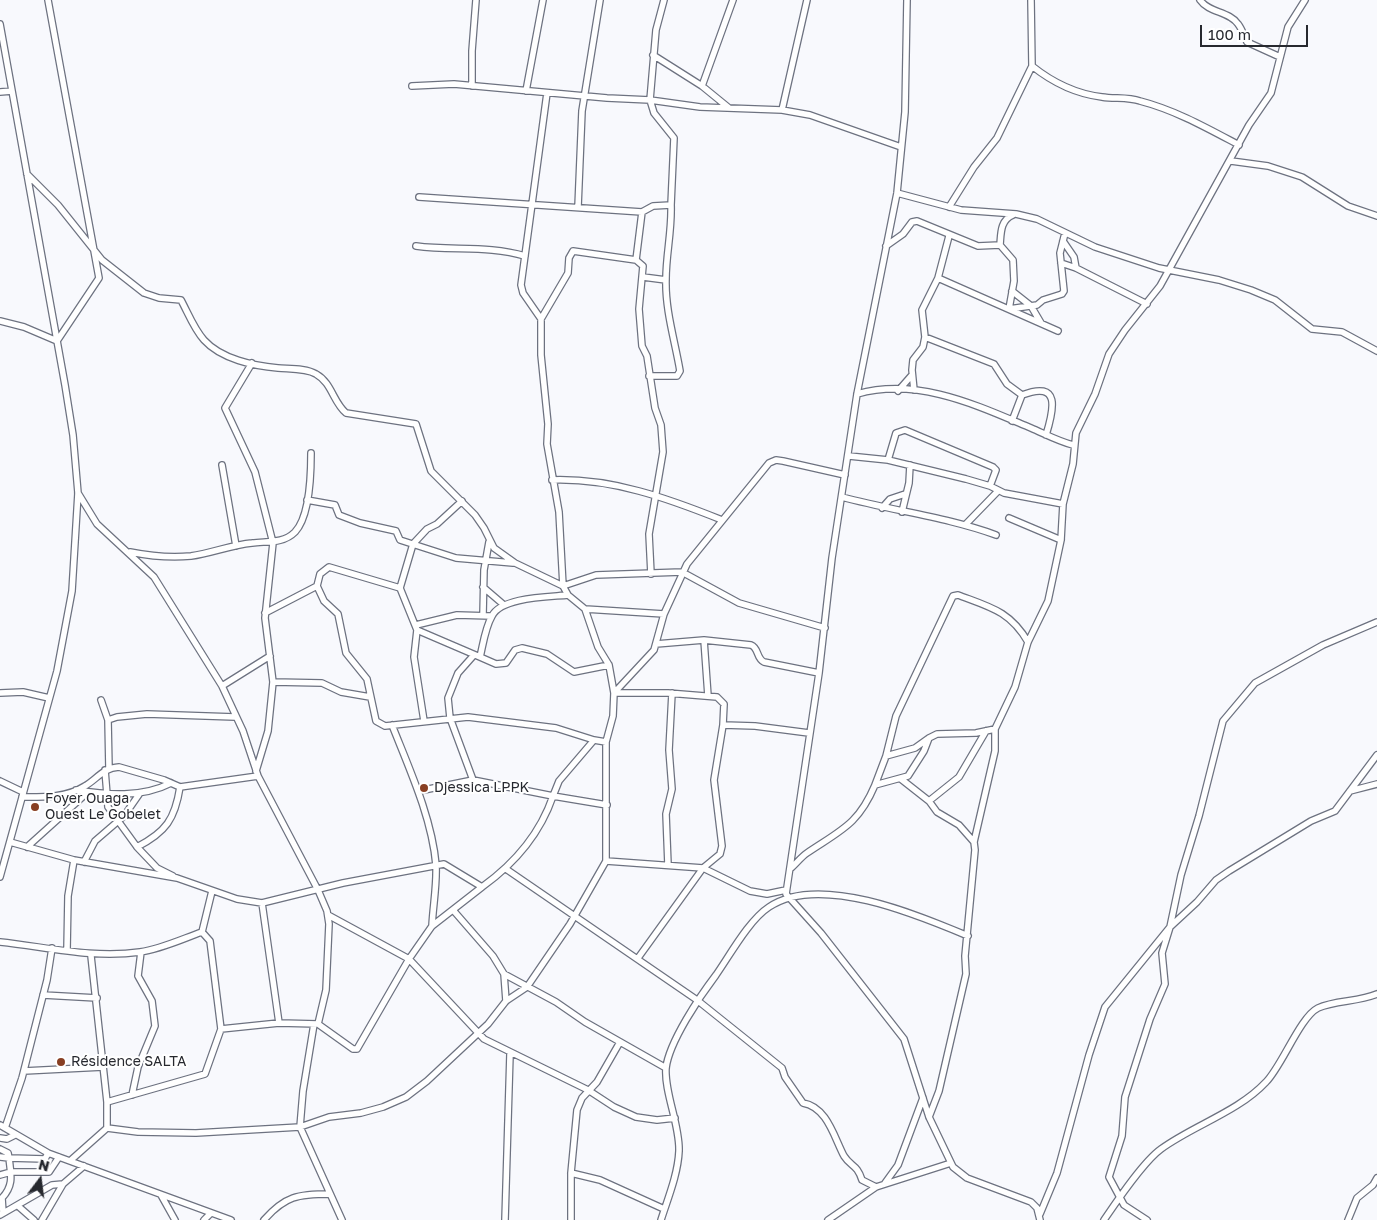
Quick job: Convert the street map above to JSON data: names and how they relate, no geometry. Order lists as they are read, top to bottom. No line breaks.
{"places":["Djessica LPPK","Foyer Ouaga Ouest Le Gobelet","Résidence SALTA"],"scale_bar":"100 m","north":"top"}
